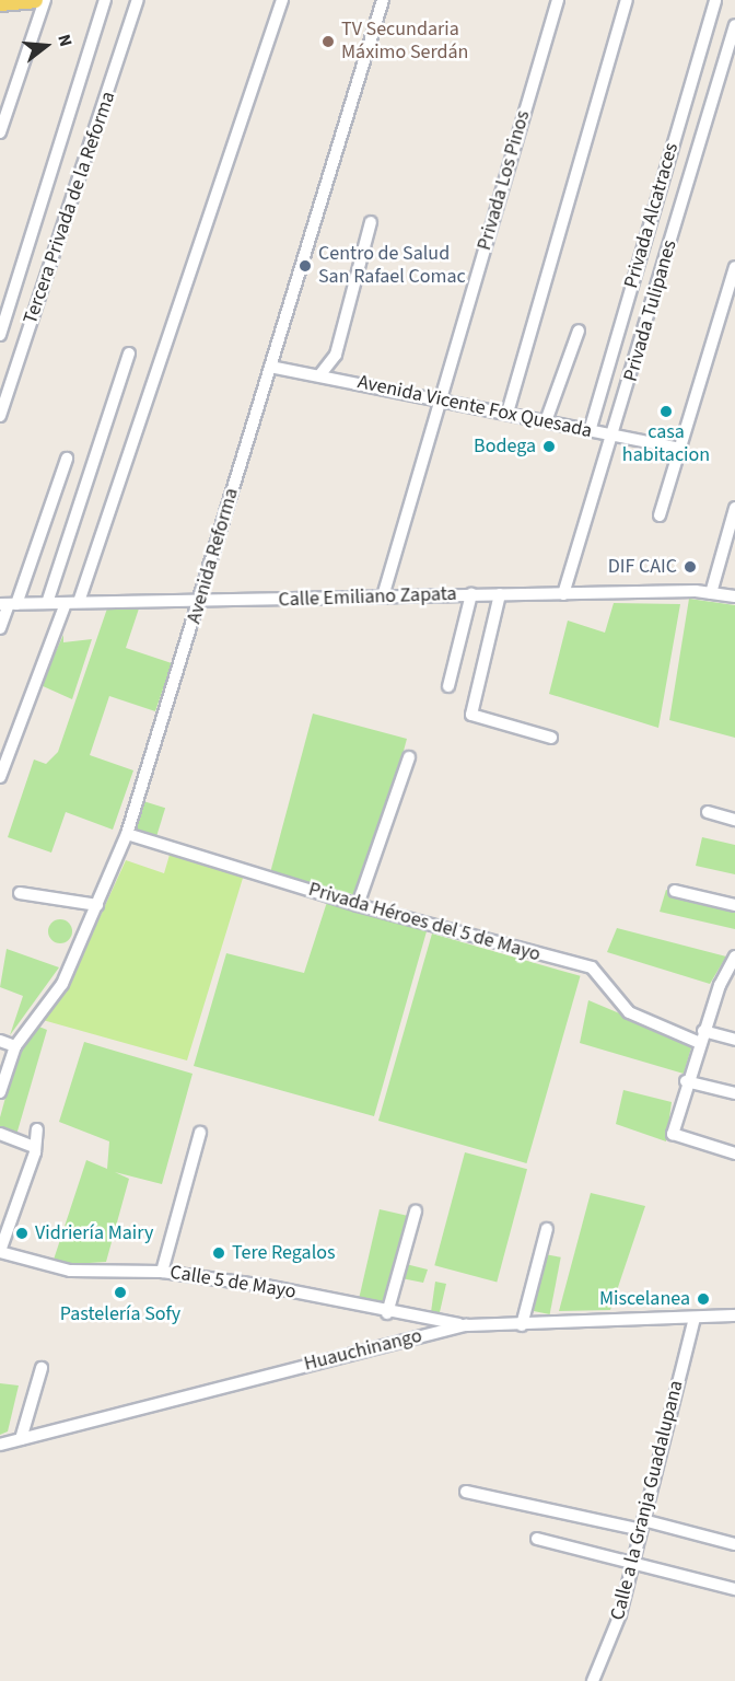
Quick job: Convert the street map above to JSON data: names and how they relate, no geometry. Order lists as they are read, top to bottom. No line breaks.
{"streets":{"street":["Privada Los Pinos","Tercera Privada de la Reforma","Privada Alcatraces","Privada Tulipanes","Avenida Vicente Fox Quesada","Avenida Reforma","Calle Emiliano Zapata","Privada Héroes del 5 de Mayo","Calle 5 de Mayo","Huauchinango","Calle a la Granja Guadalupana"]},"crossings":[["Privada Los Pinos","Avenida Vicente Fox Quesada"],["Privada Los Pinos","Calle Emiliano Zapata"],["Privada Alcatraces","Avenida Vicente Fox Quesada"],["Privada Tulipanes","Avenida Vicente Fox Quesada"],["Privada Tulipanes","Calle Emiliano Zapata"],["Avenida Vicente Fox Quesada","Avenida Reforma"],["Avenida Reforma","Calle Emiliano Zapata"],["Avenida Reforma","Privada Héroes del 5 de Mayo"],["Calle 5 de Mayo","Huauchinango"],["Huauchinango","Calle a la Granja Guadalupana"]],"places":["TV Secundaria Máximo Serdán","Centro de Salud San Rafael Comac","casa habitacion","Bodega","DIF CAIC","Vidriería Mairy","Tere Regalos","Pastelería Sofy","Miscelanea"],"north":"right"}
